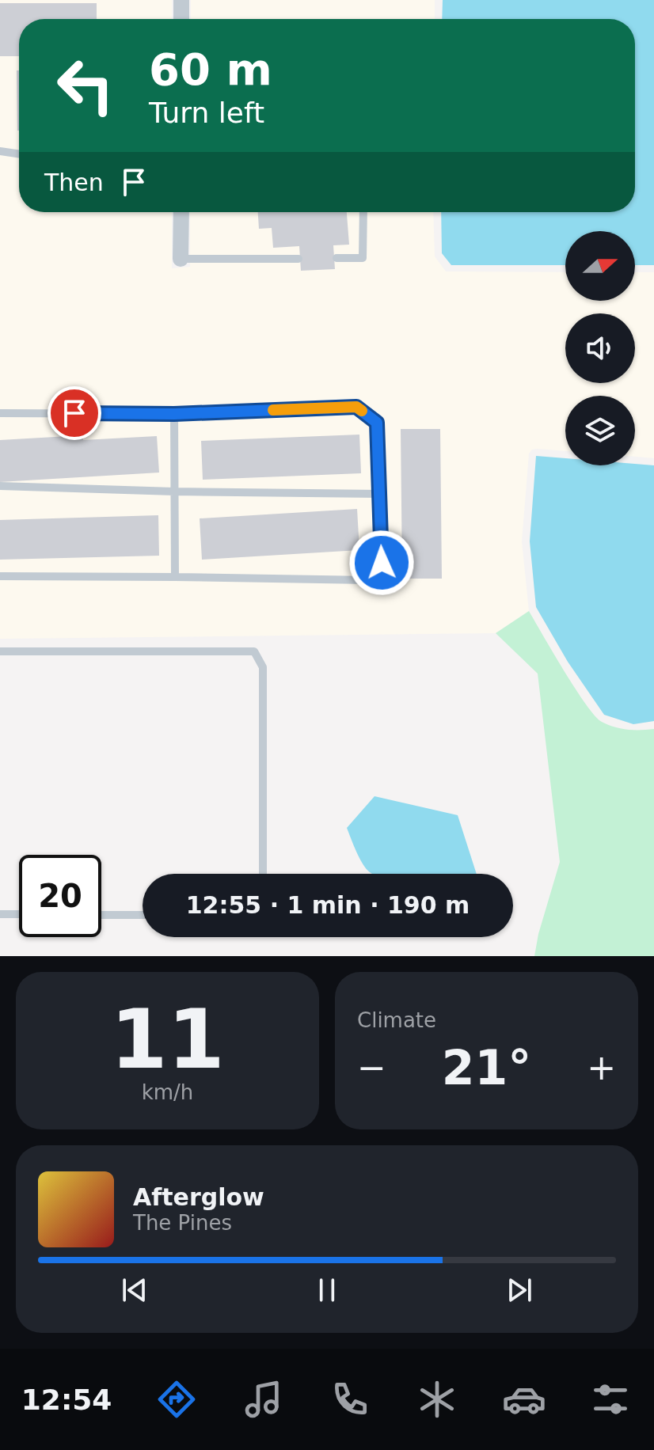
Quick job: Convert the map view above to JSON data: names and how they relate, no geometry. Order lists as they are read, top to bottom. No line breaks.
{"north":"right","page":{"turn":["60 m","Turn left"],"then":"Then","limit":"20","trip":"12:55 · 1 min · 190 m","tile":[["11","km/h"],"Climate"],"heat":["−","21°","+"],"song":["Afterglow","The Pines"],"tabs":"12:54"}}
